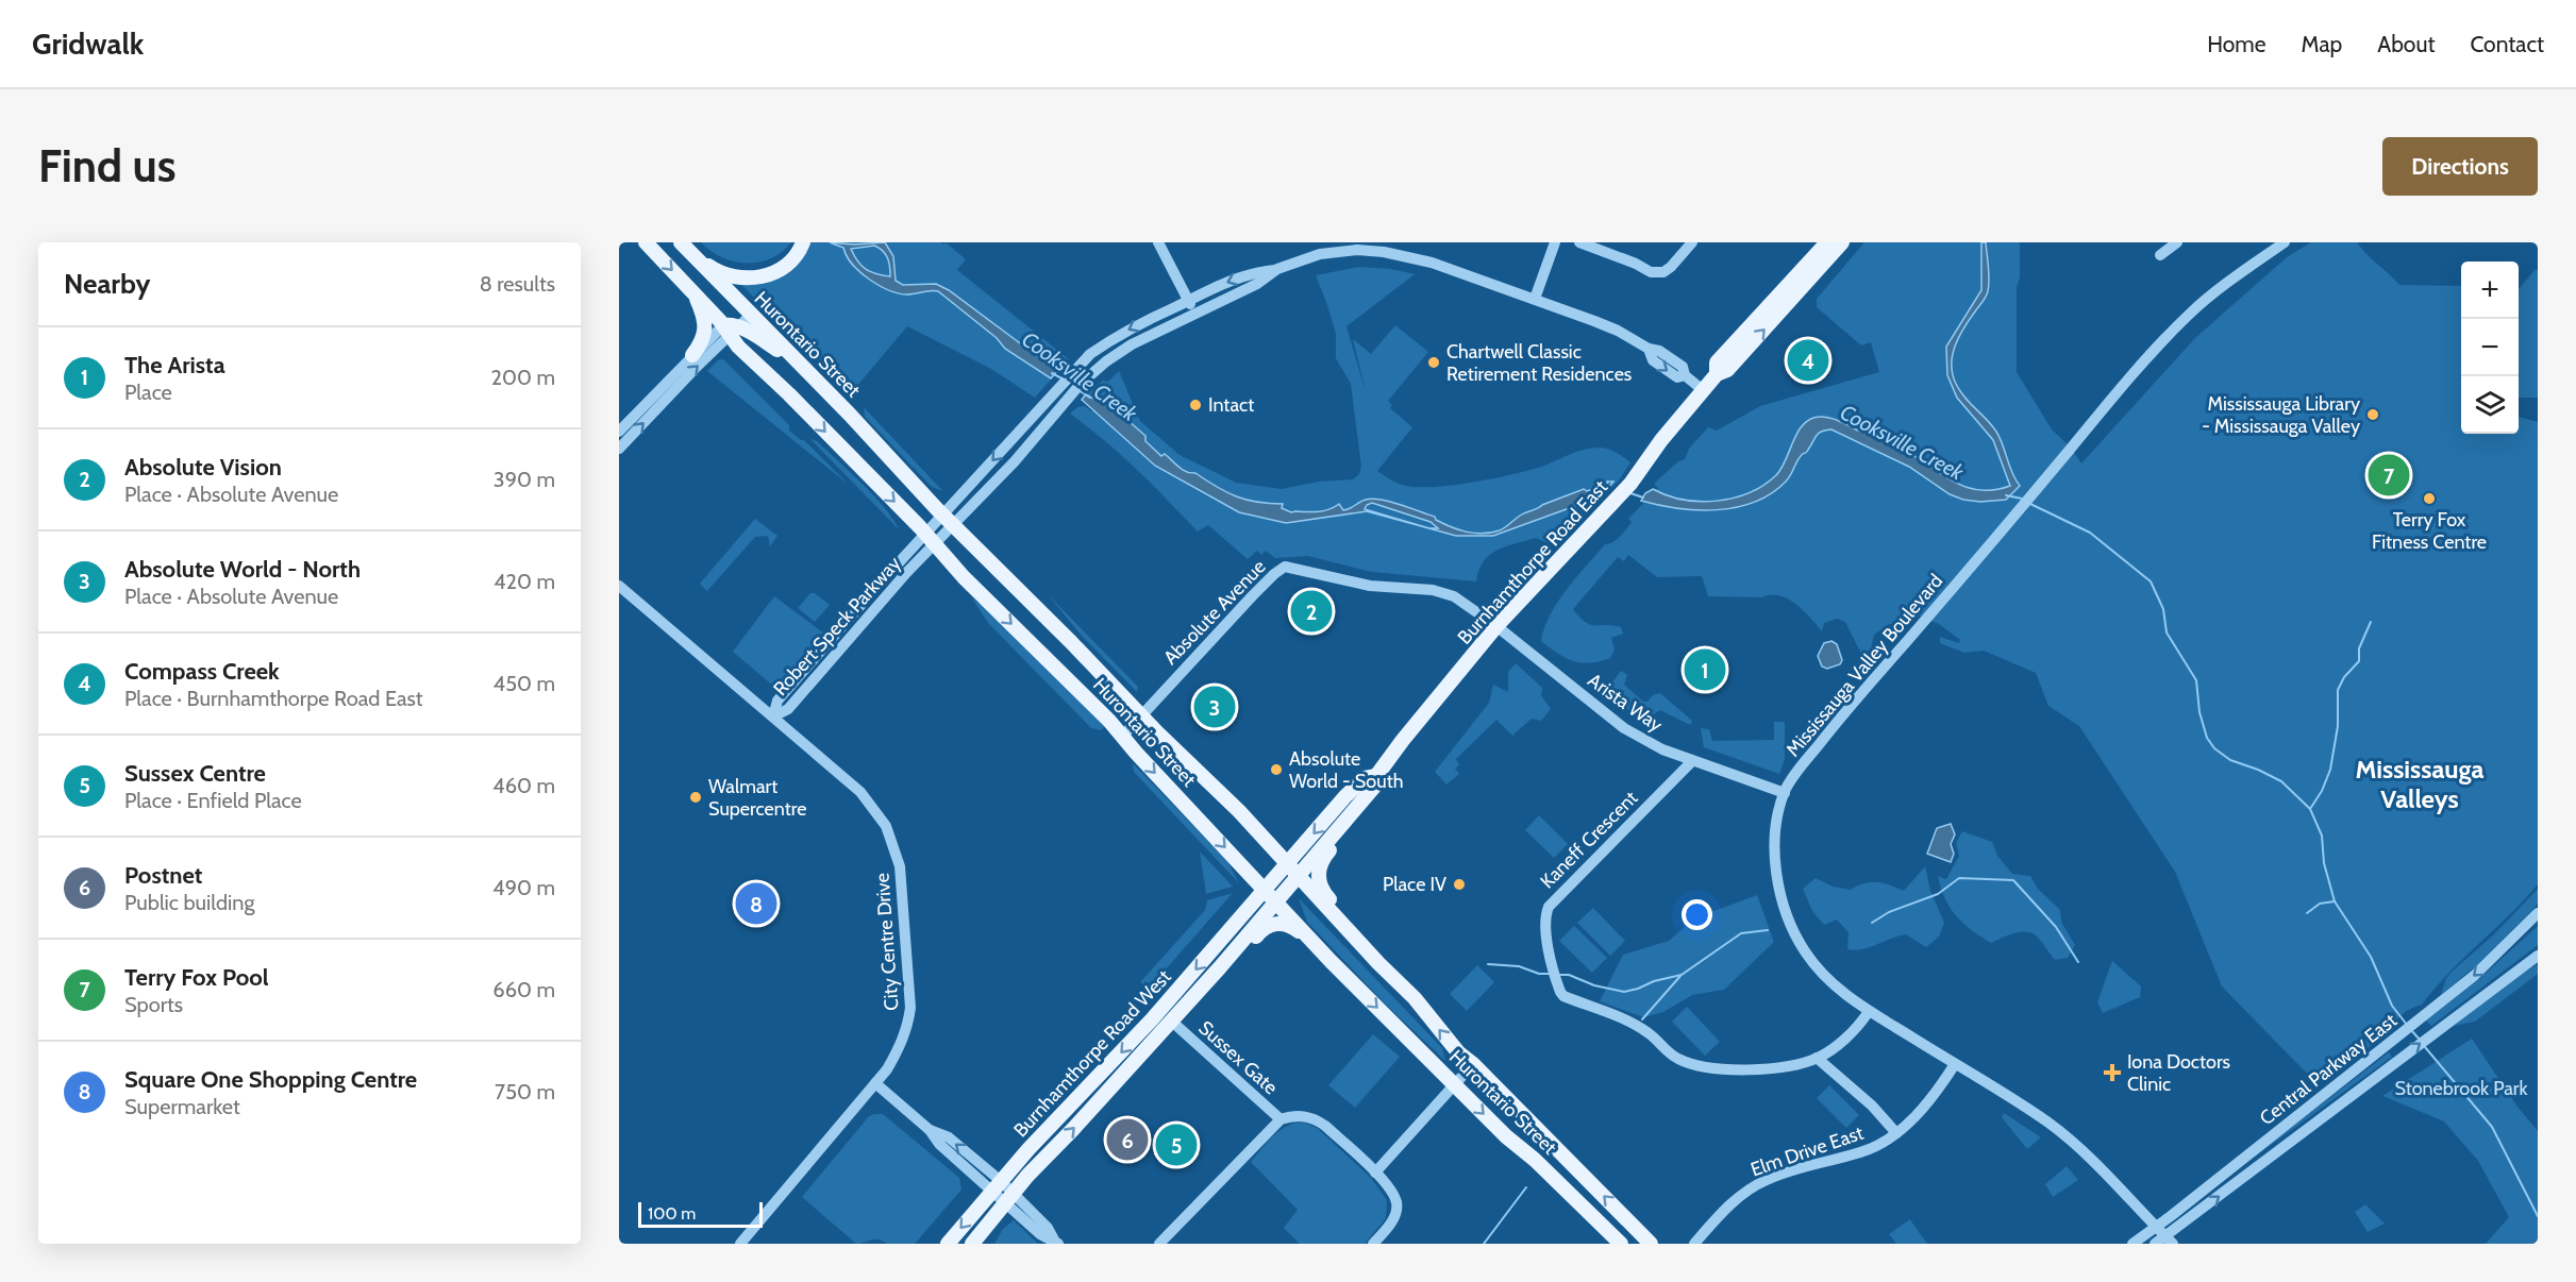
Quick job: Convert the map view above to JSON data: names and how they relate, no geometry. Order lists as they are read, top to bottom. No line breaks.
{"streets":{"main road":["Hurontario Street","Burnhamthorpe Road East","Burnhamthorpe Road West"],"street":["Absolute Avenue","Robert Speck Parkway","Mississauga Valley Boulevard","Arista Way","Kaneff Crescent","City Centre Drive","Sussex Gate","Central Parkway East","Elm Drive East"]},"crossings":[["Hurontario Street","Burnhamthorpe Road East"],["Hurontario Street","Absolute Avenue"],["Hurontario Street","Robert Speck Parkway"],["Hurontario Street","Burnhamthorpe Road West"],["Burnhamthorpe Road East","Absolute Avenue"],["Burnhamthorpe Road East","Robert Speck Parkway"],["Burnhamthorpe Road East","Arista Way"],["Burnhamthorpe Road East","Burnhamthorpe Road West"],["Absolute Avenue","Arista Way"],["Robert Speck Parkway","City Centre Drive"],["Mississauga Valley Boulevard","Arista Way"],["Mississauga Valley Boulevard","Kaneff Crescent"],["Mississauga Valley Boulevard","Central Parkway East"],["Mississauga Valley Boulevard","Elm Drive East"],["Arista Way","Kaneff Crescent"],["Burnhamthorpe Road West","Sussex Gate"]],"districts":["Mississauga Valleys"],"water":["Cooksville Creek"],"parks":["Stonebrook Park"],"places":{"other":["Chartwell Classic Retirement Residences","Intact","Mississauga Library - Mississauga Valley","Terry Fox Fitness Centre","Absolute World - South","Walmart Supercentre","Place IV"],"health":["Iona Doctors Clinic"]},"scale_bar":"100 m","page":{"header":"Gridwalk","nav":["Home","Map","About","Contact"],"buttons":"Directions","title":"Find us","heading":["Nearby","8 results"],"map_buttons":["+","−"],"list":[{"mark":"1","name":"The Arista","note":"Place","value":"200 m"},{"mark":"2","name":"Absolute Vision","note":"Place · Absolute Avenue","value":"390 m"},{"mark":"3","name":"Absolute World - North","note":"Place · Absolute Avenue","value":"420 m"},{"mark":"4","name":"Compass Creek","note":"Place · Burnhamthorpe Road East","value":"450 m"},{"mark":"5","name":"Sussex Centre","note":"Place · Enfield Place","value":"460 m"},{"mark":"6","name":"Postnet","note":"Public building","value":"490 m"},{"mark":"7","name":"Terry Fox Pool","note":"Sports","value":"660 m"},{"mark":"8","name":"Square One Shopping Centre","note":"Supermarket","value":"750 m"}],"pins":["4","7","2","1","3","8","6","5"],"scale":"100 m"}}
